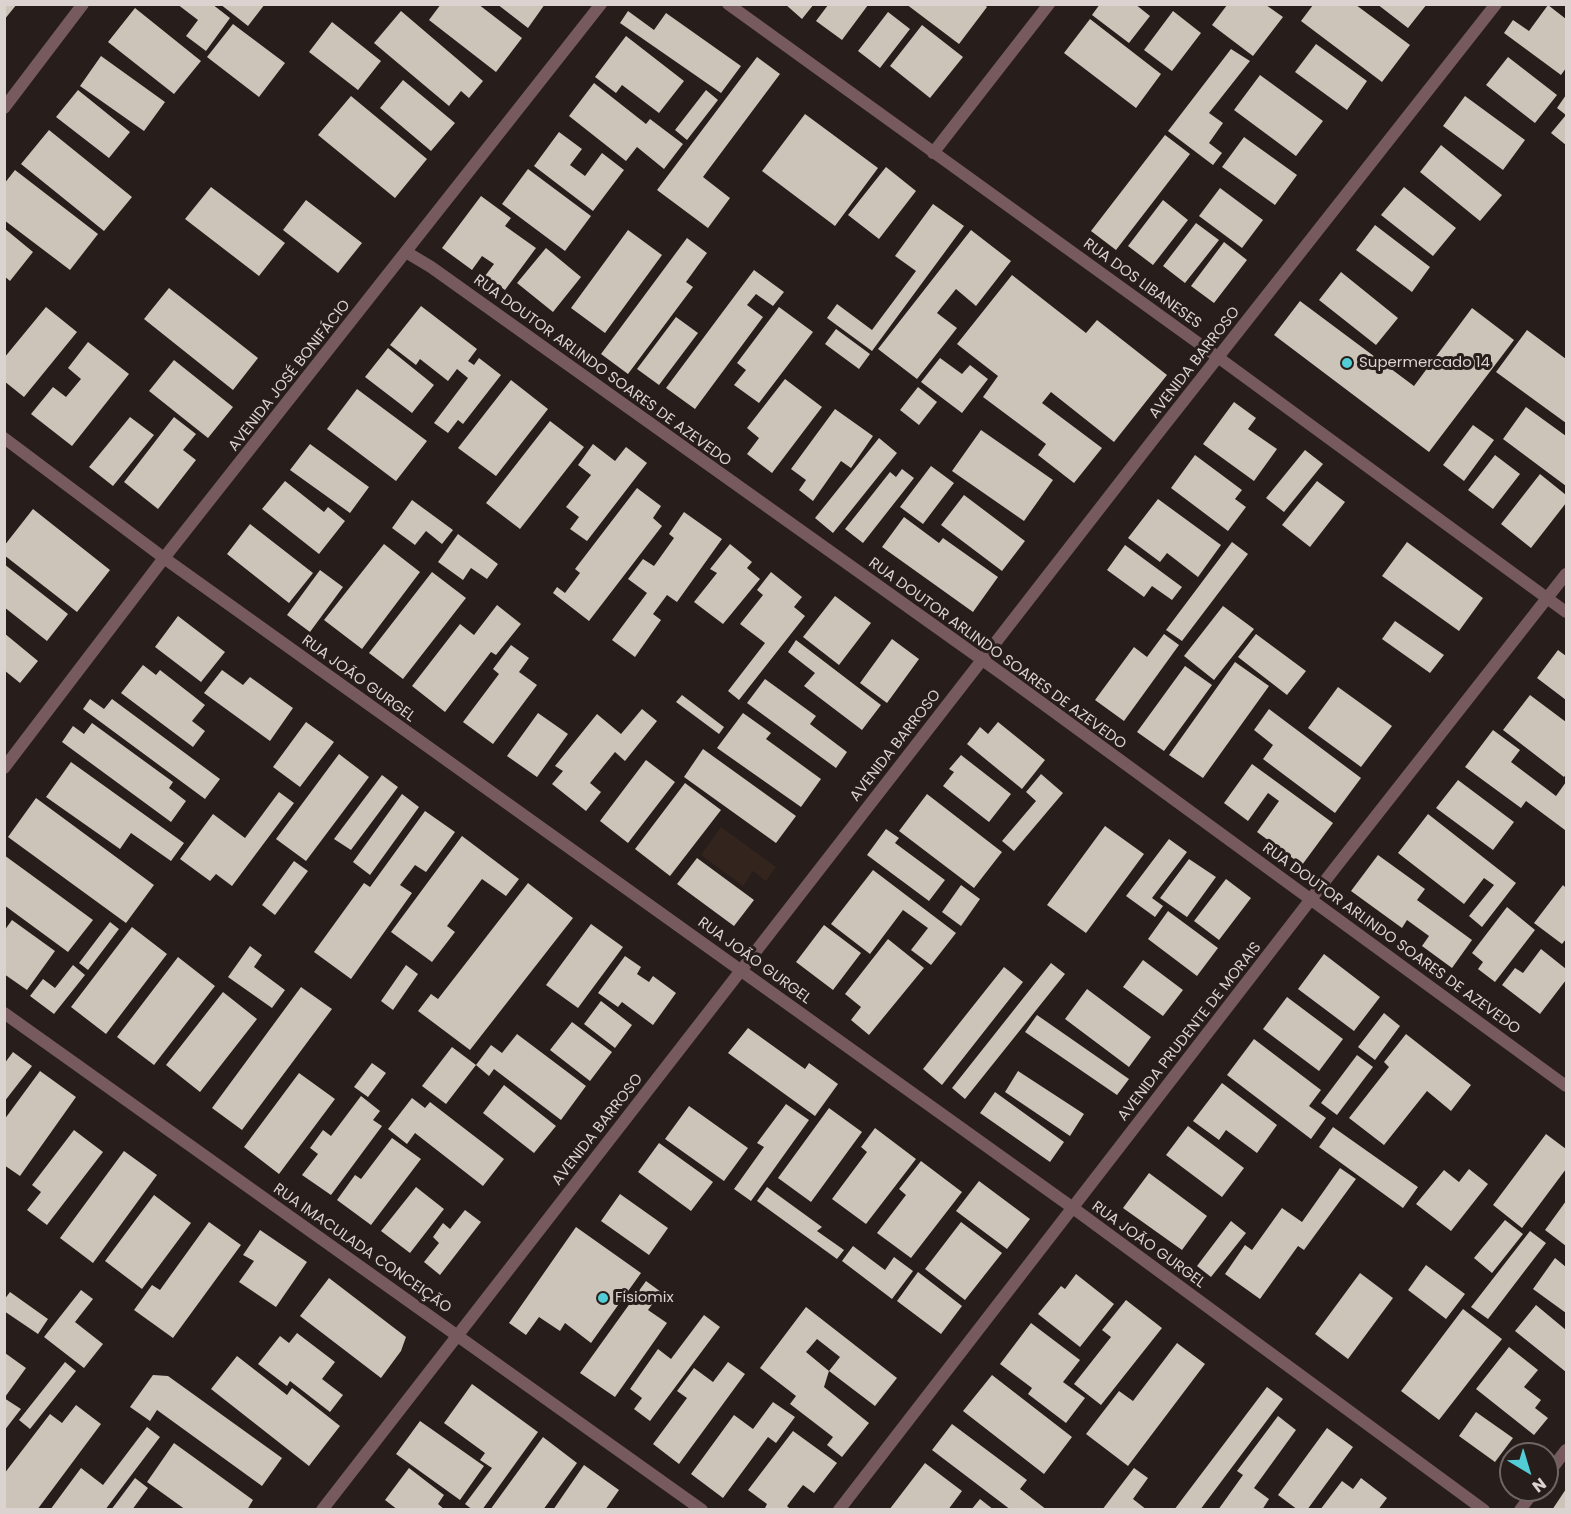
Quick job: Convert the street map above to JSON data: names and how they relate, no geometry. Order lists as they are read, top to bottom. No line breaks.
{"streets":{"street":["RUA DOS LIBANESES","AVENIDA BARROSO","RUA DOUTOR ARLINDO SOARES DE AZEVEDO","AVENIDA JOSÉ BONIFÁCIO","RUA JOÃO GURGEL","AVENIDA PRUDENTE DE MORAIS","RUA IMACULADA CONCEIÇÃO"]},"crossings":[["RUA DOS LIBANESES","AVENIDA BARROSO"],["RUA DOS LIBANESES","AVENIDA PRUDENTE DE MORAIS"],["AVENIDA BARROSO","RUA DOUTOR ARLINDO SOARES DE AZEVEDO"],["AVENIDA BARROSO","RUA JOÃO GURGEL"],["AVENIDA BARROSO","RUA IMACULADA CONCEIÇÃO"],["RUA DOUTOR ARLINDO SOARES DE AZEVEDO","AVENIDA JOSÉ BONIFÁCIO"],["RUA DOUTOR ARLINDO SOARES DE AZEVEDO","AVENIDA PRUDENTE DE MORAIS"],["AVENIDA JOSÉ BONIFÁCIO","RUA JOÃO GURGEL"],["RUA JOÃO GURGEL","AVENIDA PRUDENTE DE MORAIS"]],"places":["Supermercado 14","Fisiomix"],"north":"bottom right"}
